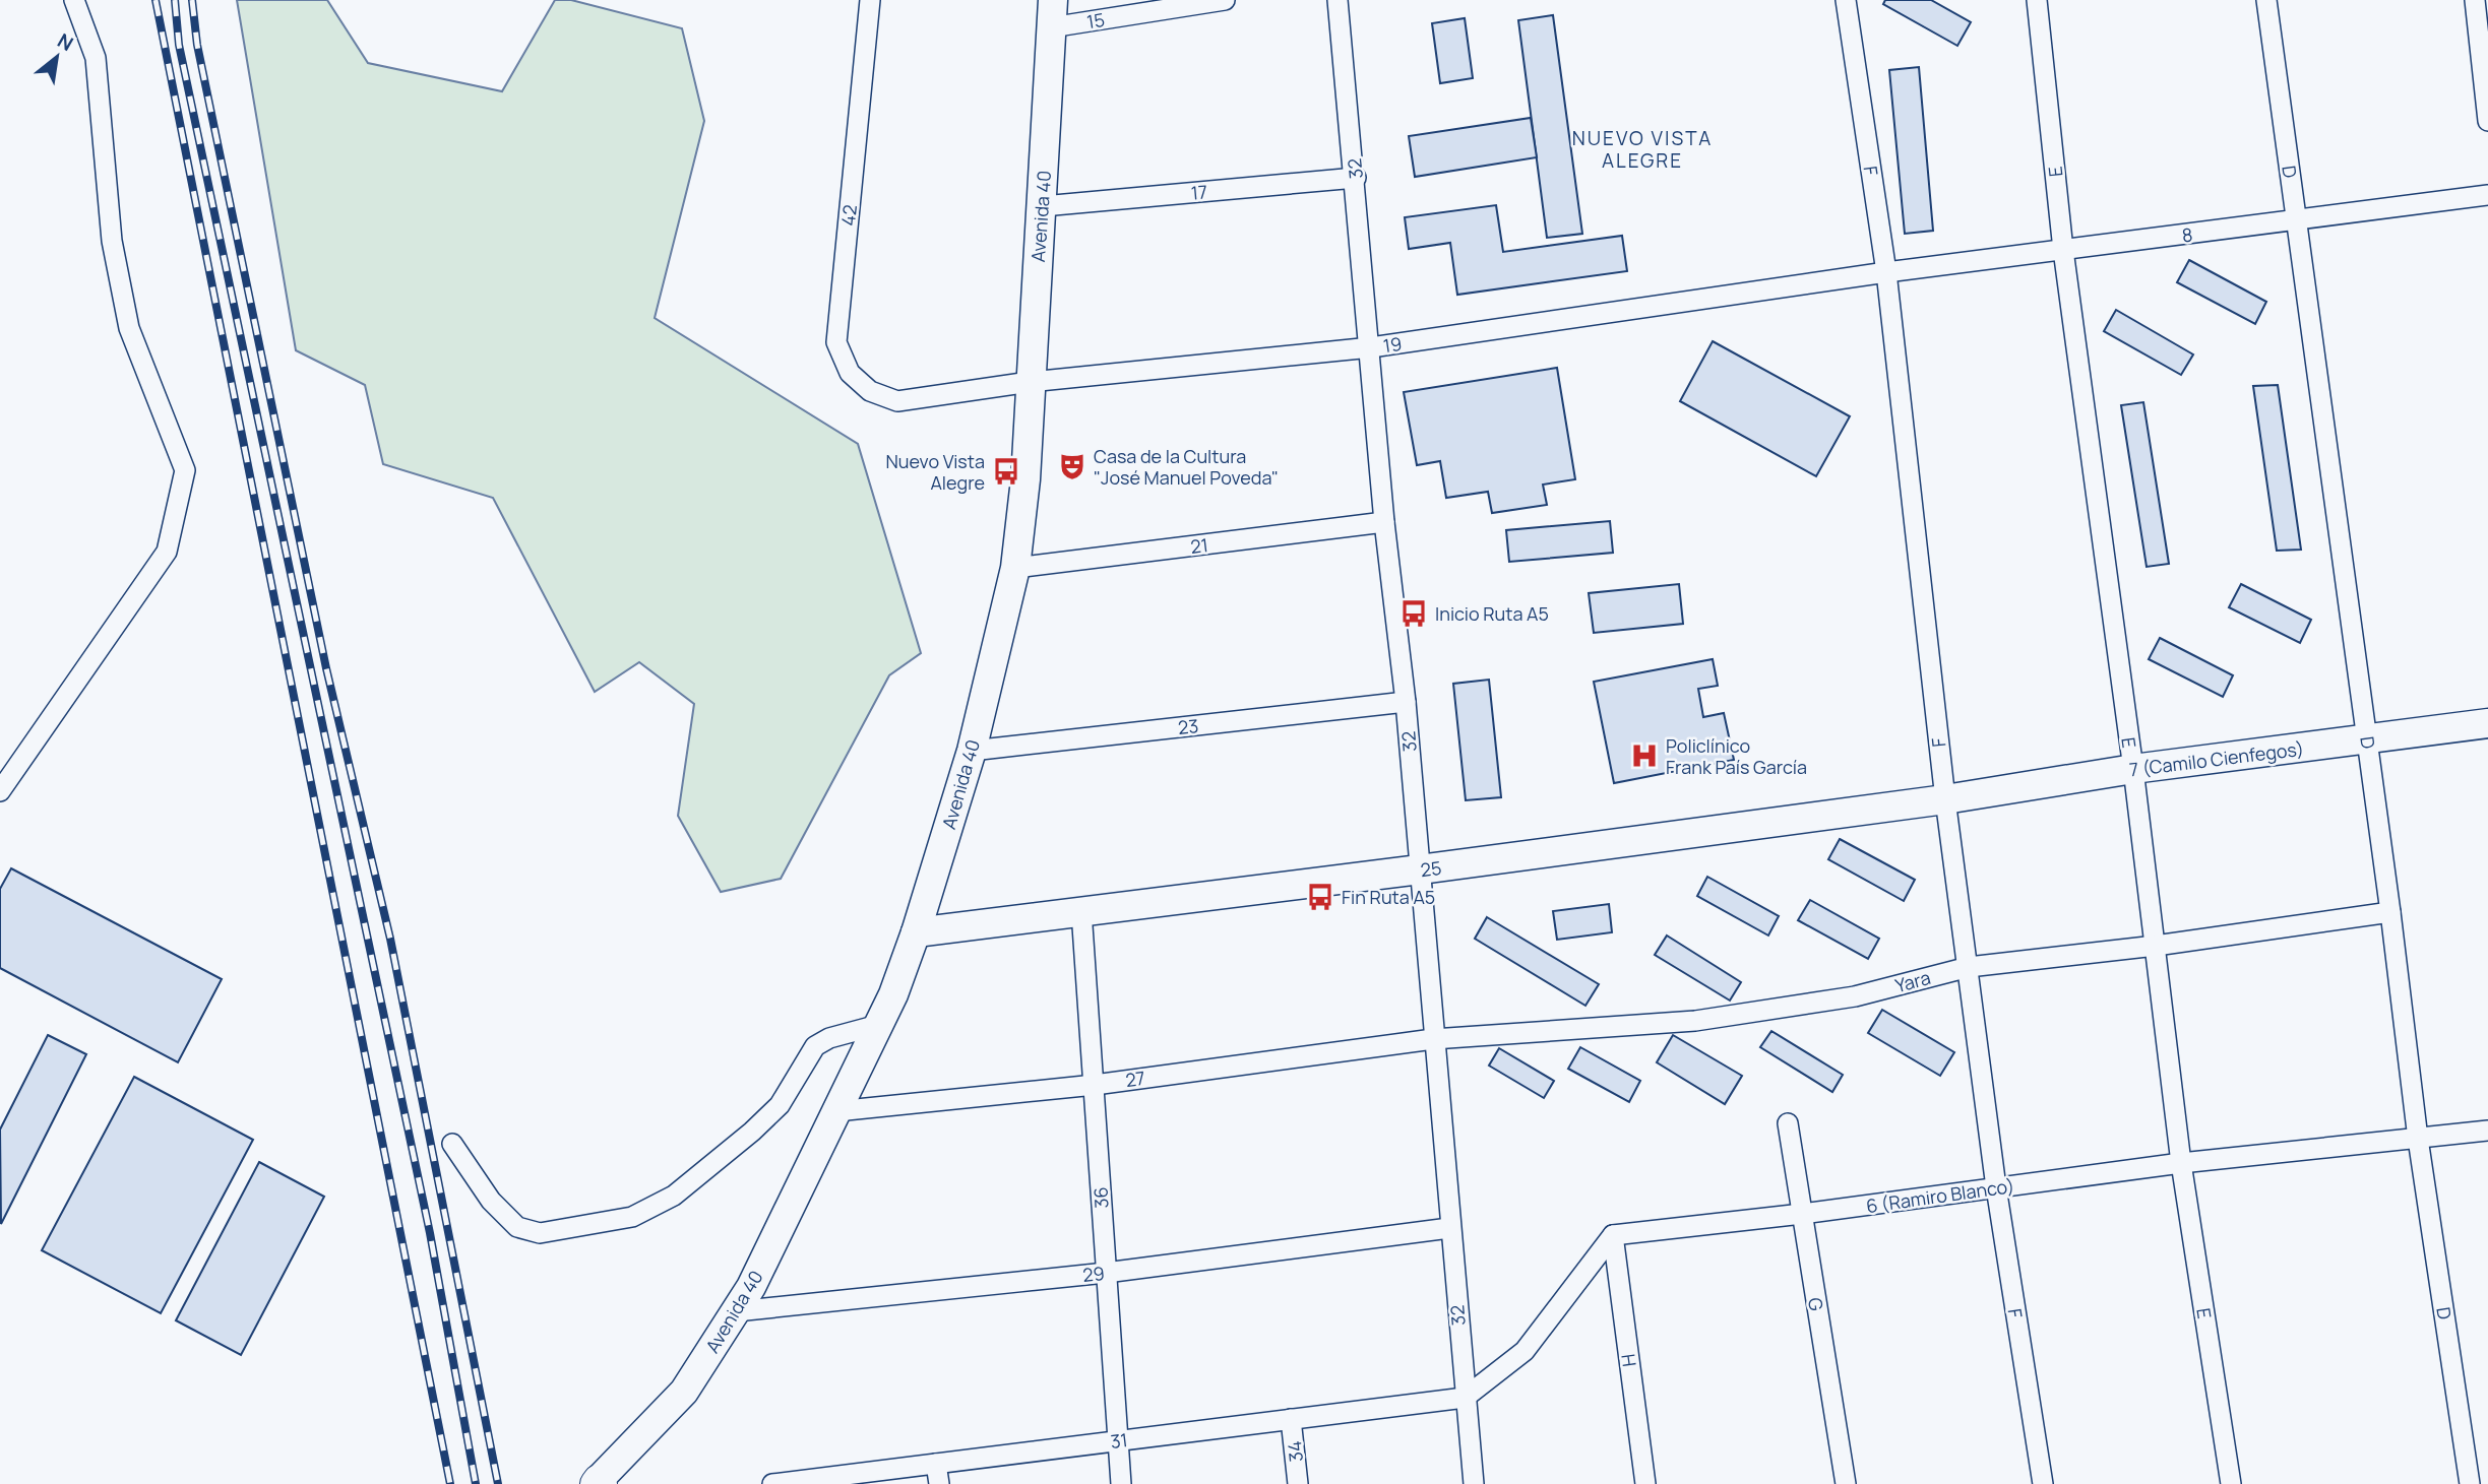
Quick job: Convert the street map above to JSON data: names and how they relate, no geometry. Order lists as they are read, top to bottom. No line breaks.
{"streets":{"street":["15","32","F","E","D","17","42","Avenida 40","8","19","21","23","7 (Camilo Cienfegos)","25","Yara","27","6 (Ramiro Blanco)","36","29","G","H","31","34"]},"crossings":[["15","Avenida 40"],["32","17"],["32","19"],["32","21"],["32","23"],["32","25"],["32","Yara"],["32","27"],["32","29"],["32","31"],["F","8"],["F","19"],["F","7 (Camilo Cienfegos)"],["F","25"],["F","Yara"],["F","6 (Ramiro Blanco)"],["E","8"],["E","7 (Camilo Cienfegos)"],["E","Yara"],["E","6 (Ramiro Blanco)"],["D","8"],["D","7 (Camilo Cienfegos)"],["D","Yara"],["D","6 (Ramiro Blanco)"],["17","Avenida 40"],["42","19"],["Avenida 40","19"],["Avenida 40","21"],["Avenida 40","23"],["Avenida 40","25"],["Avenida 40","27"],["Avenida 40","29"],["8","19"],["7 (Camilo Cienfegos)","25"],["25","36"],["Yara","27"],["27","36"],["6 (Ramiro Blanco)","G"],["6 (Ramiro Blanco)","H"],["36","29"],["36","31"],["31","34"]],"districts":["NUEVO VISTA ALEGRE"],"places":{"theatre":["Casa de la Cultura \"José Manuel Poveda\""],"bus stop":["Nuevo Vista Alegre","Inicio Ruta A5","Fin Ruta A5"],"hospital":["Policlínico Frank País García"]},"north":"top right"}
